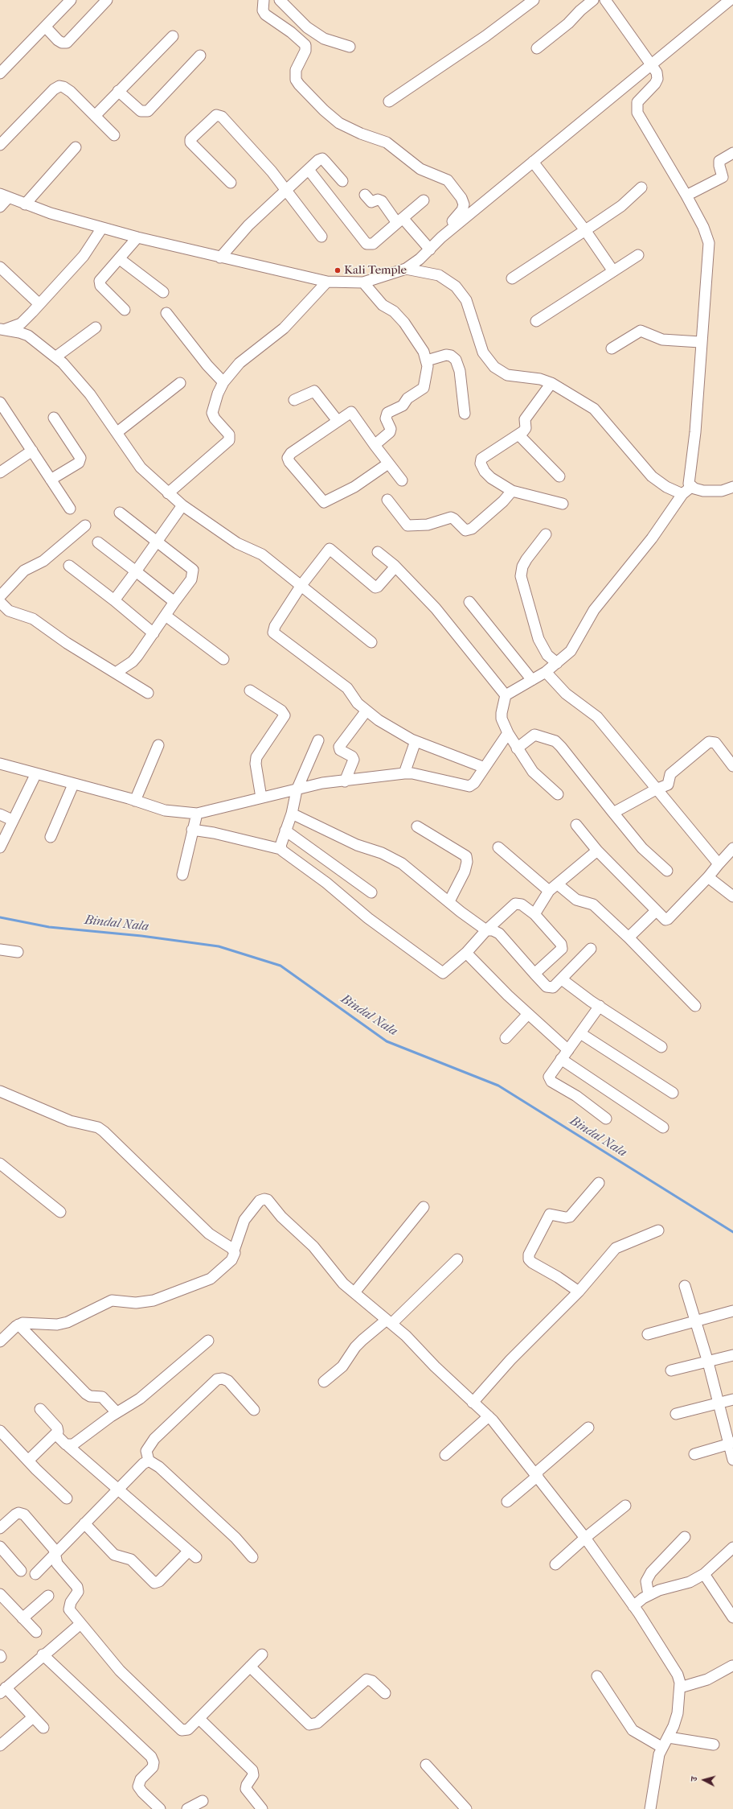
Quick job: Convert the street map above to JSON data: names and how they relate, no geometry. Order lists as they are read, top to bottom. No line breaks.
{"water":["Bindal Nala"],"places":["Kali Temple"],"north":"left"}
